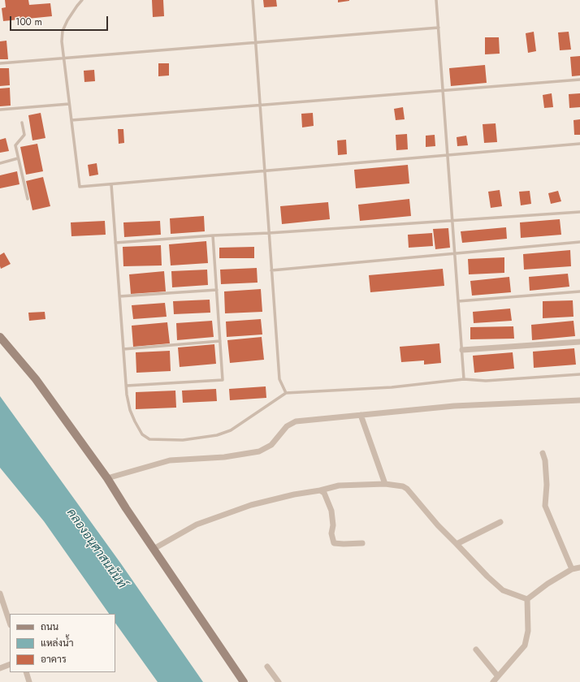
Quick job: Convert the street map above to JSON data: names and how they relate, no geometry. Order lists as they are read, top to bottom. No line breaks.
{"water":["คลองอนุศาสนนันท์"],"legend":["ถนน","แหล่งน้ำ","อาคาร"],"scale_bar":"100 m"}
